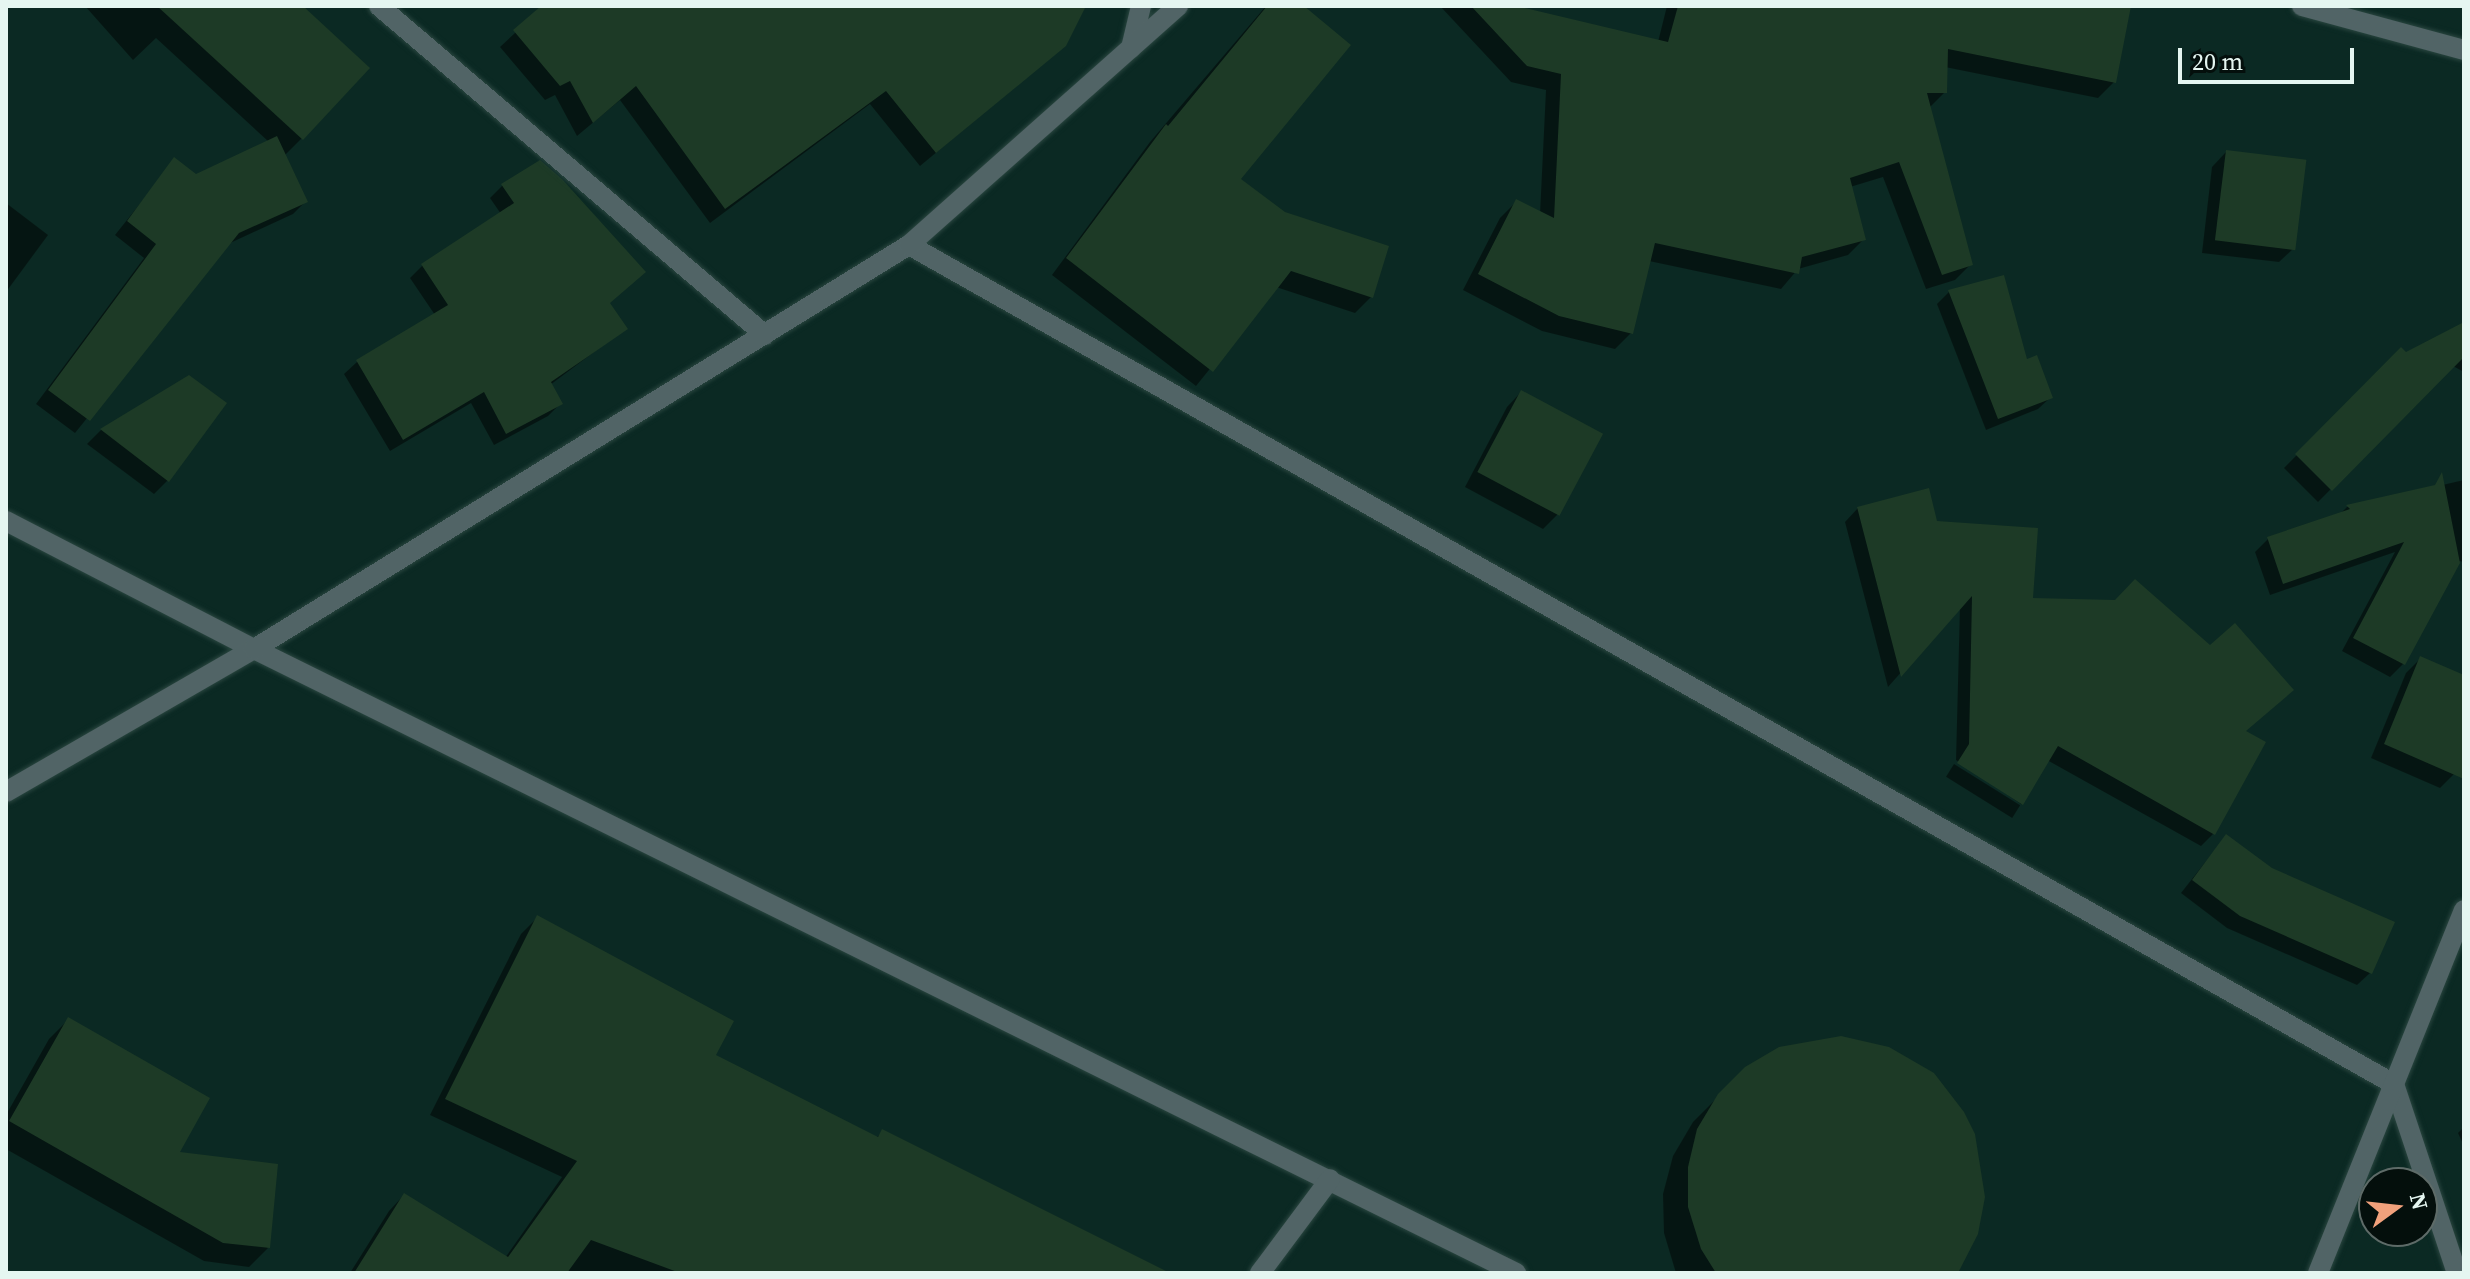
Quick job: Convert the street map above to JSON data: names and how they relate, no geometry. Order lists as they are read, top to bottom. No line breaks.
{"scale_bar":"20 m","north":"right"}
